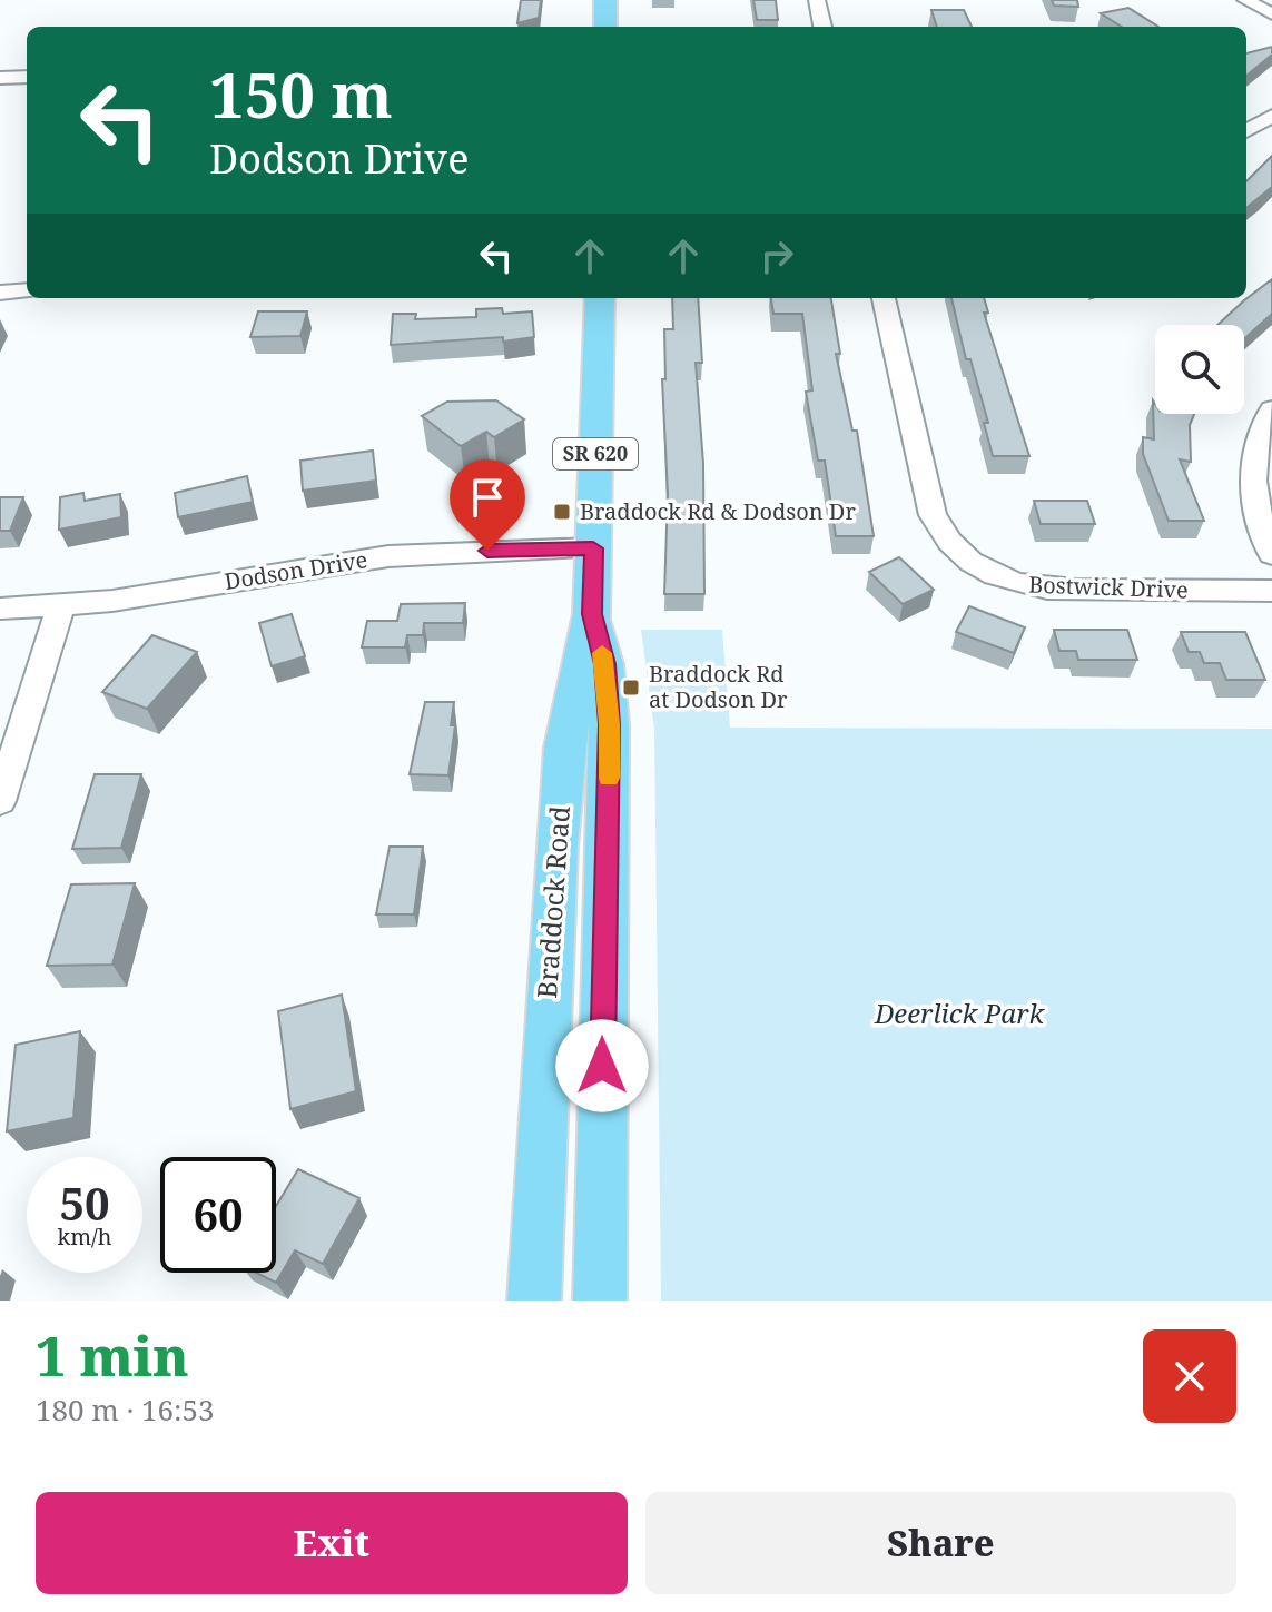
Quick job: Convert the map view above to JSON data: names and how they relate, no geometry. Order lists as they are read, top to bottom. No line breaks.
{"streets":{"main road":["SR 620","Braddock Road"],"street":["Dodson Drive","Bostwick Drive"]},"crossings":[["Dodson Drive","Braddock Road"]],"parks":["Deerlick Park"],"places":{"transit":["Braddock Rd & Dodson Dr","Braddock Rd at Dodson Dr"]},"page":{"turn":["150 m","Dodson Drive"],"speed":"50 km/h","limit":"60","heading":["1 min","180 m · 16:53"],"buttons":["Exit","Share"]}}
